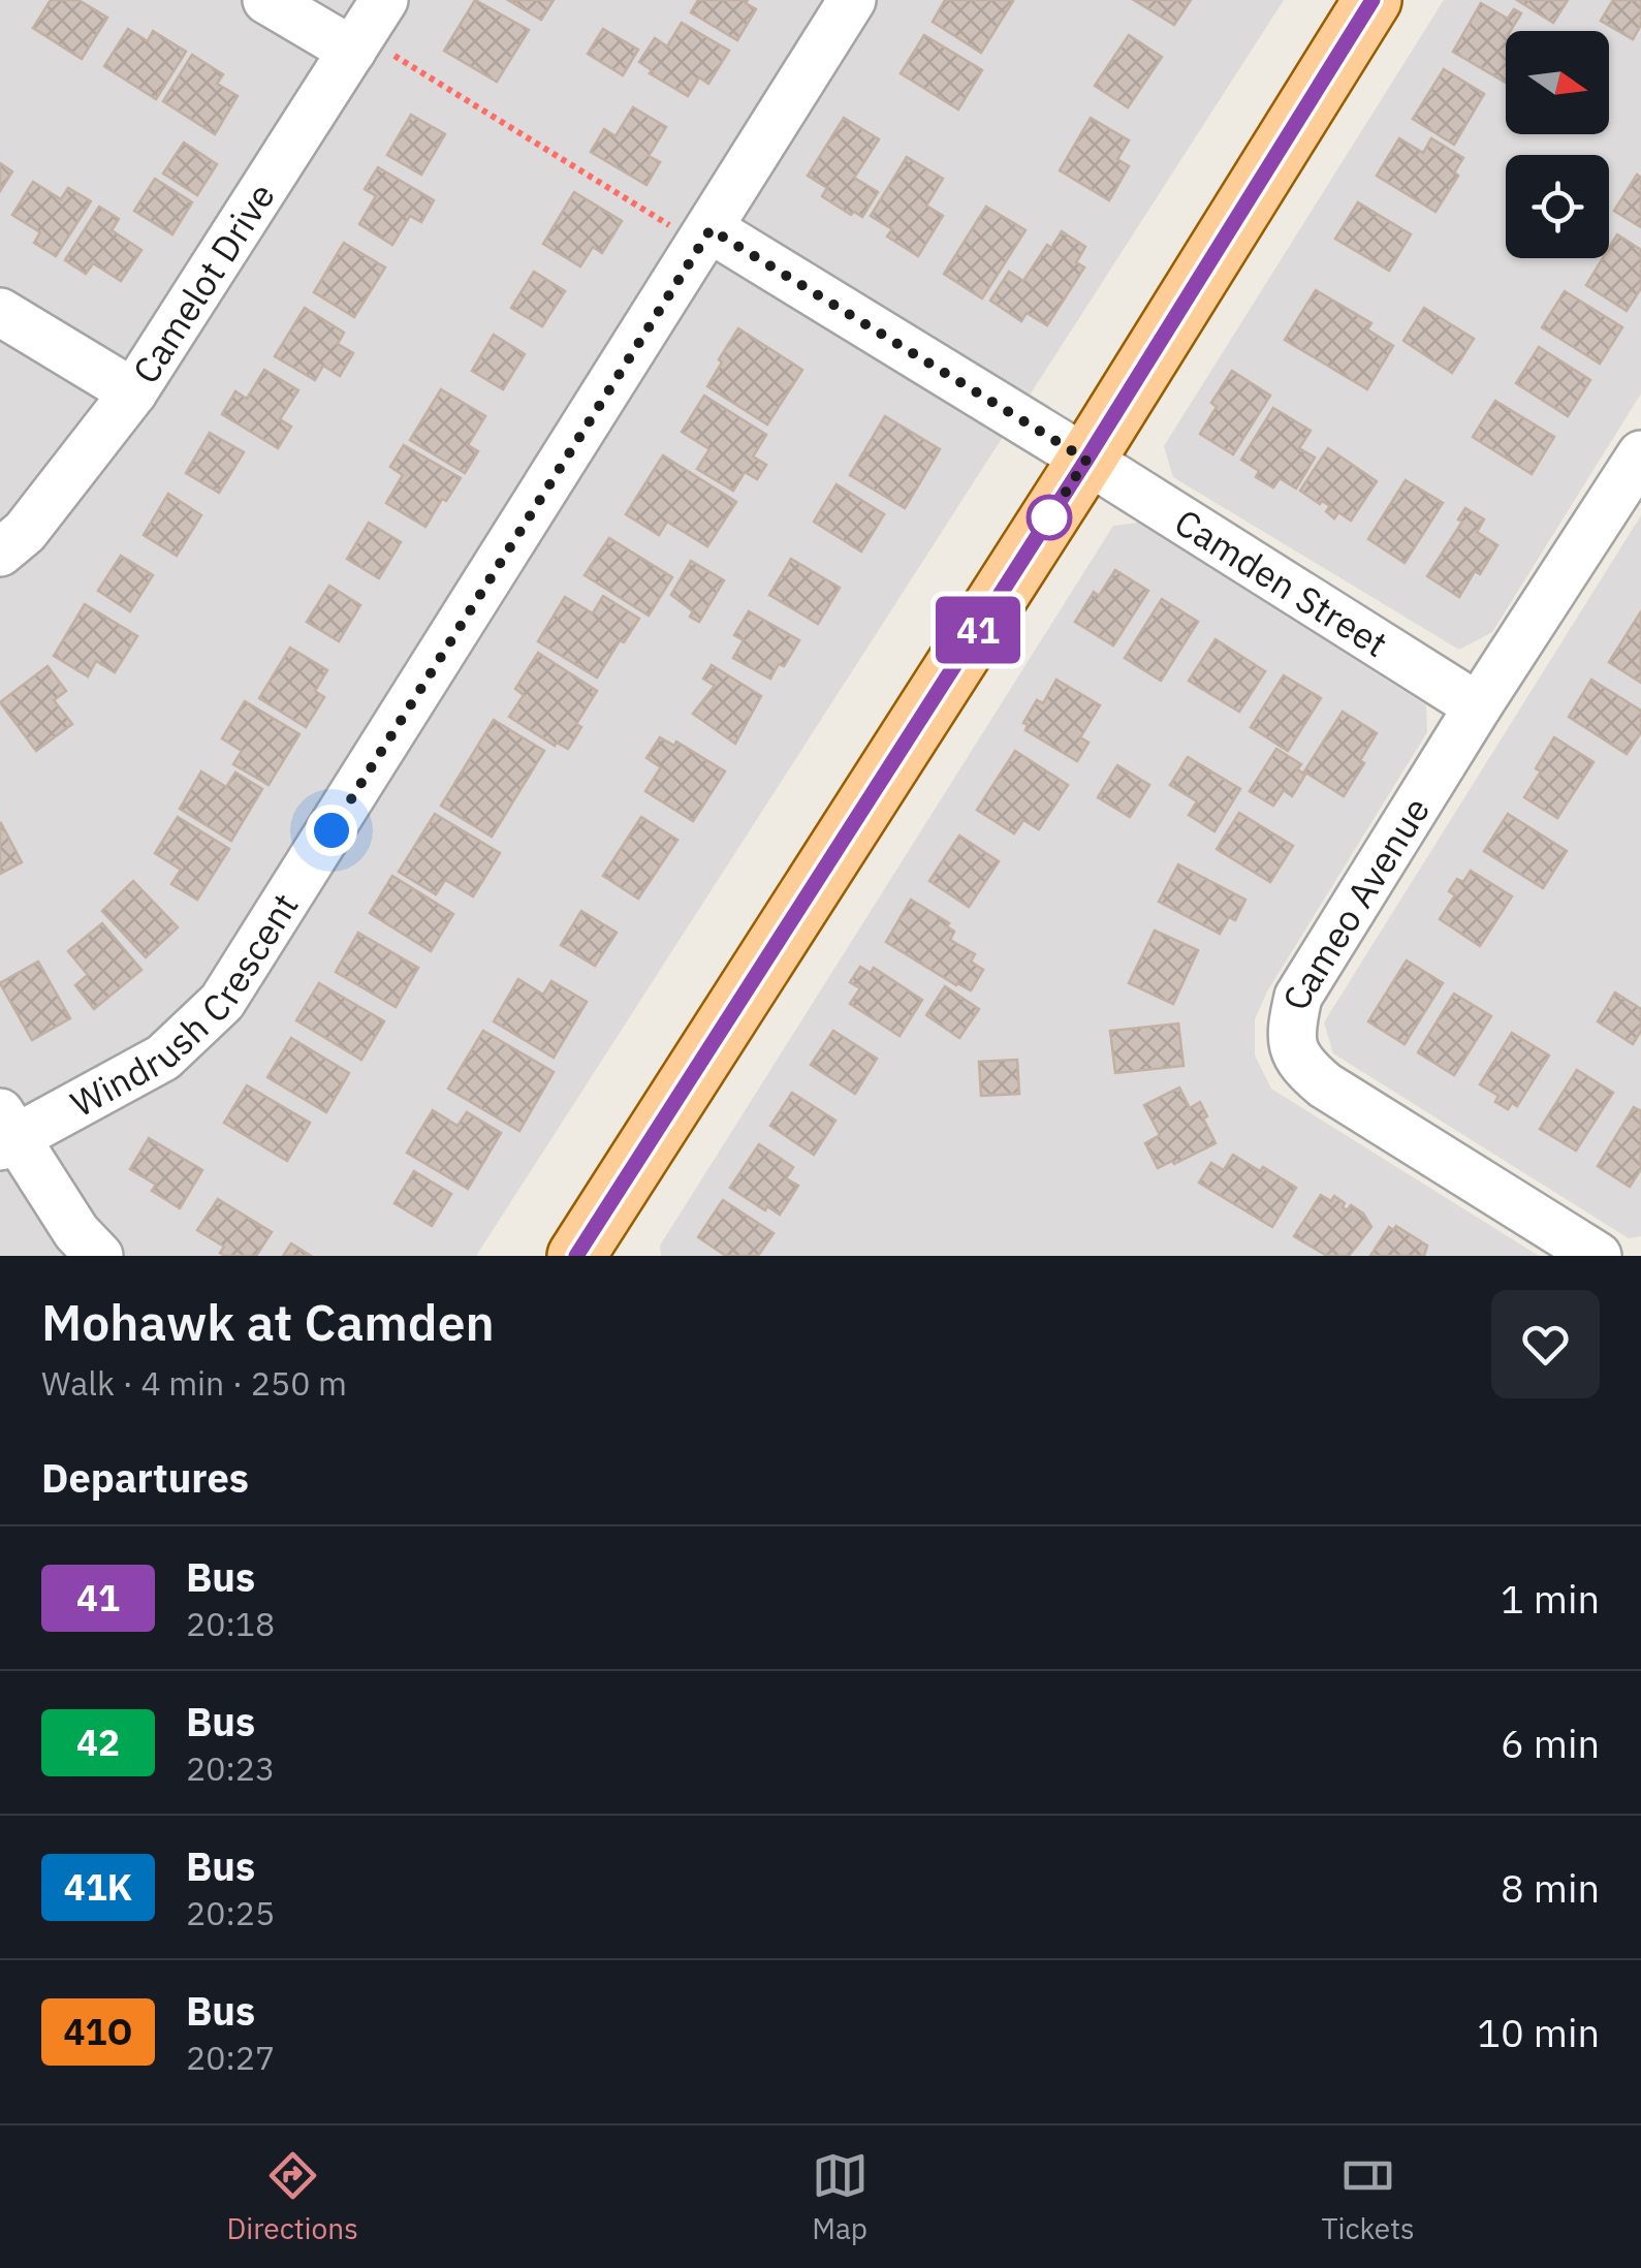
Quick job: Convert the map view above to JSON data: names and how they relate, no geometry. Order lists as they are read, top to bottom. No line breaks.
{"streets":{"street":["Camelot Drive","Camden Street","Cameo Avenue","Windrush Crescent"]},"crossings":[["Camden Street","Cameo Avenue"],["Camden Street","Windrush Crescent"]],"lines":["bus line 41"],"north":"right","page":{"on_map":"41","heading":[["Mohawk at Camden","Walk · 4 min · 250 m"],"Departures"],"list":[{"mark":"41","name":"Bus","note":"20:18","value":"1 min"},{"mark":"42","name":"Bus","note":"20:23","value":"6 min"},{"mark":"41K","name":"Bus","note":"20:25","value":"8 min"},{"mark":"41O","name":"Bus","note":"20:27","value":"10 min"}],"tabs":["Directions","Map","Tickets"]}}
